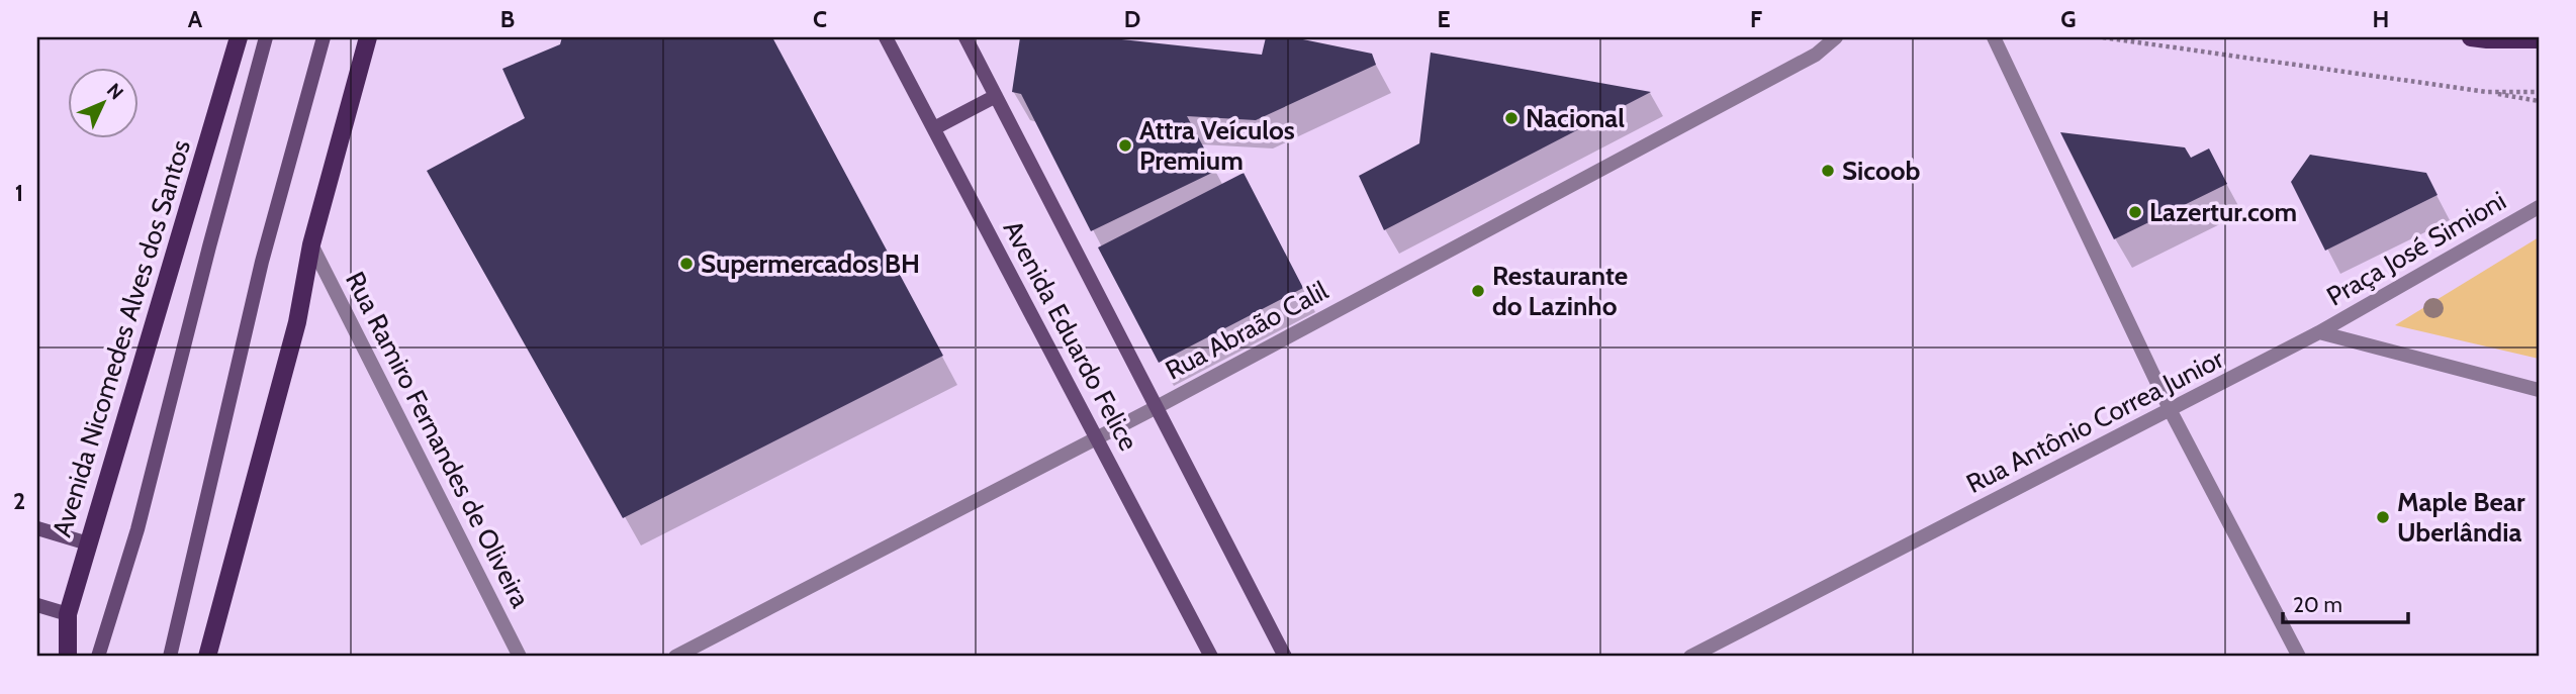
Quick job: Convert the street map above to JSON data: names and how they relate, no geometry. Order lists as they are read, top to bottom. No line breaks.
{"streets":{"main road":["Avenida Nicomedes Alves dos Santos"],"street":["Praça José Simioni","Rua Abraão Calil","Avenida Eduardo Felice","Rua Antônio Correa Junior","Rua Ramiro Fernandes de Oliveira"]},"crossings":[["Praça José Simioni","Rua Antônio Correa Junior"],["Rua Abraão Calil","Avenida Eduardo Felice"]],"places":["Nacional","Attra Veículos Premium","Sicoob","Lazertur.com","Supermercados BH","Restaurante do Lazinho","Maple Bear Uberlândia"],"scale_bar":"20 m","north":"top right","grid":{"columns":["A","B","C","D","E","F","G","H"],"rows":["1","2"]}}
